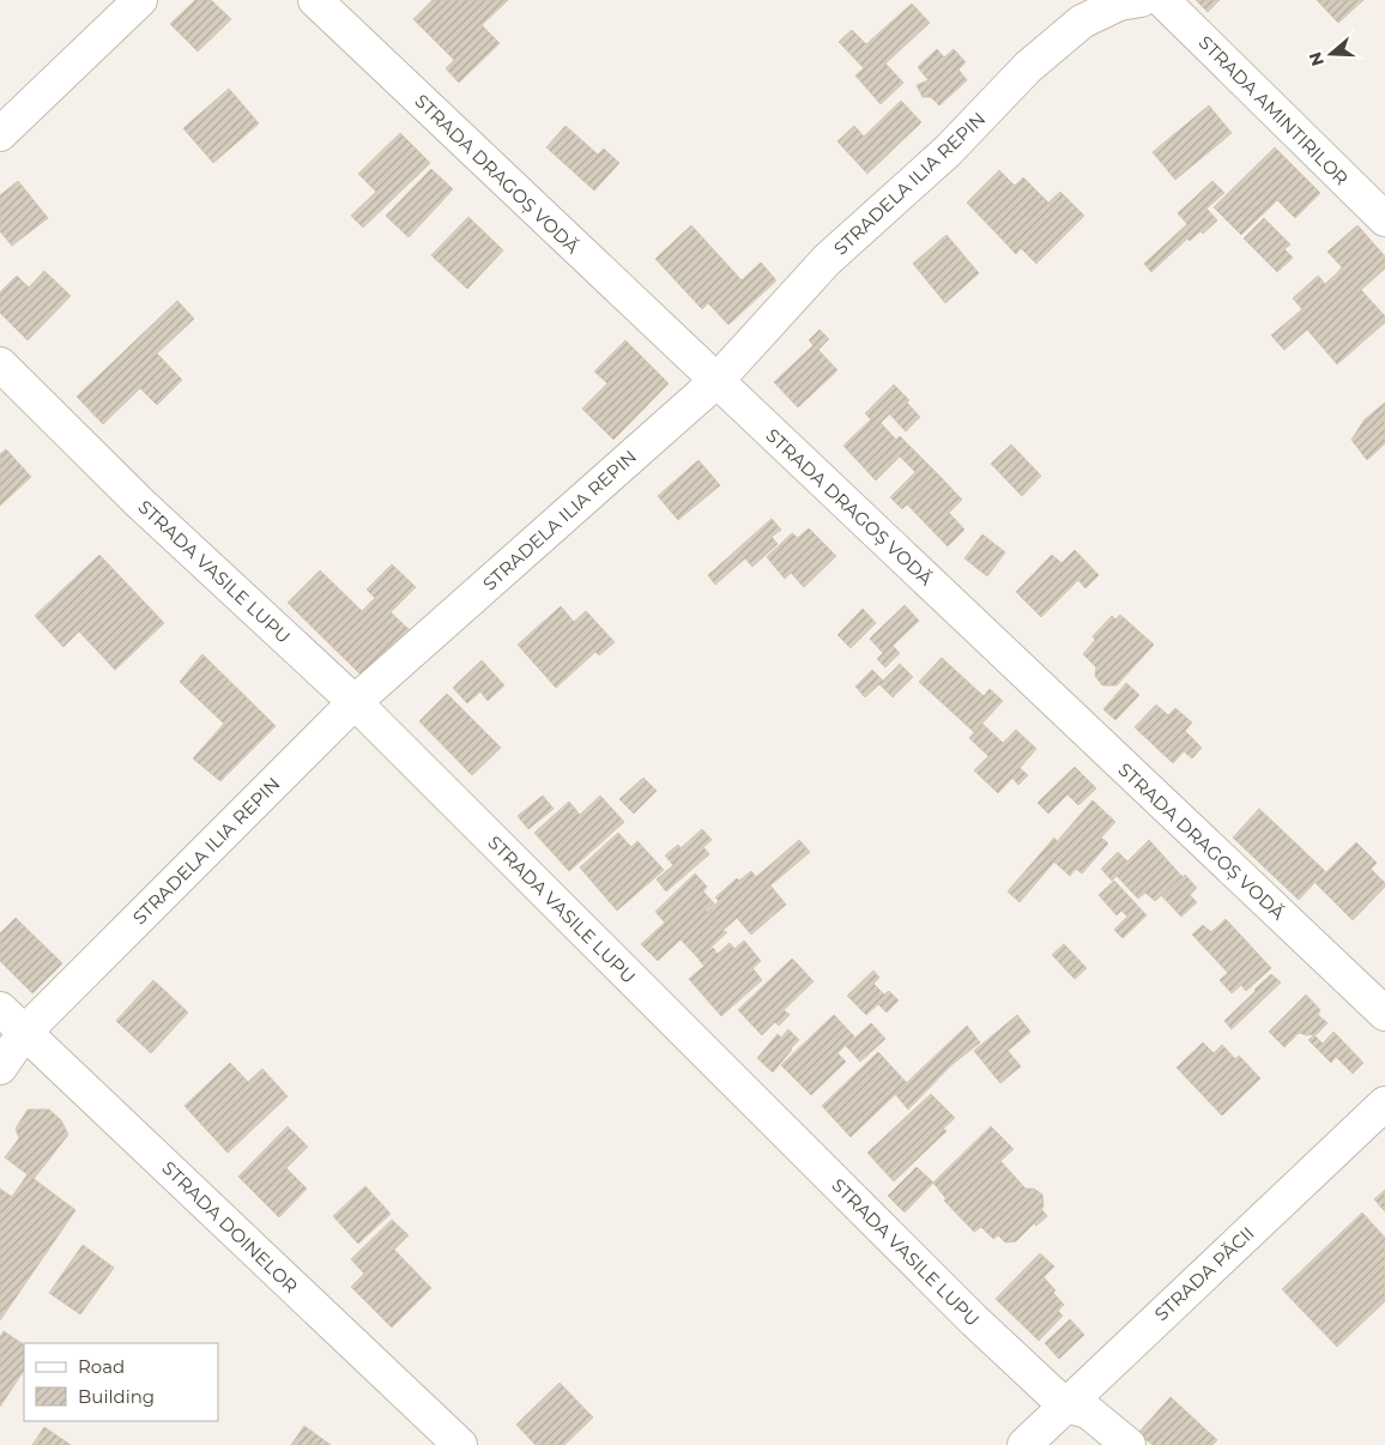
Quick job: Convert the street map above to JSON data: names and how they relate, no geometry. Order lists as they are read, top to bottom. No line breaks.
{"streets":{"street":["STRADA AMINTIRILOR","STRADA DRAGOȘ VODĂ","STRADELA ILIA REPIN","STRADA VASILE LUPU","STRADA DOINELOR","STRADA PĂCII"]},"crossings":[["STRADA DRAGOȘ VODĂ","STRADELA ILIA REPIN"],["STRADELA ILIA REPIN","STRADA VASILE LUPU"],["STRADELA ILIA REPIN","STRADA DOINELOR"],["STRADA VASILE LUPU","STRADA PĂCII"]],"legend":["Road","Building"],"north":"left"}
